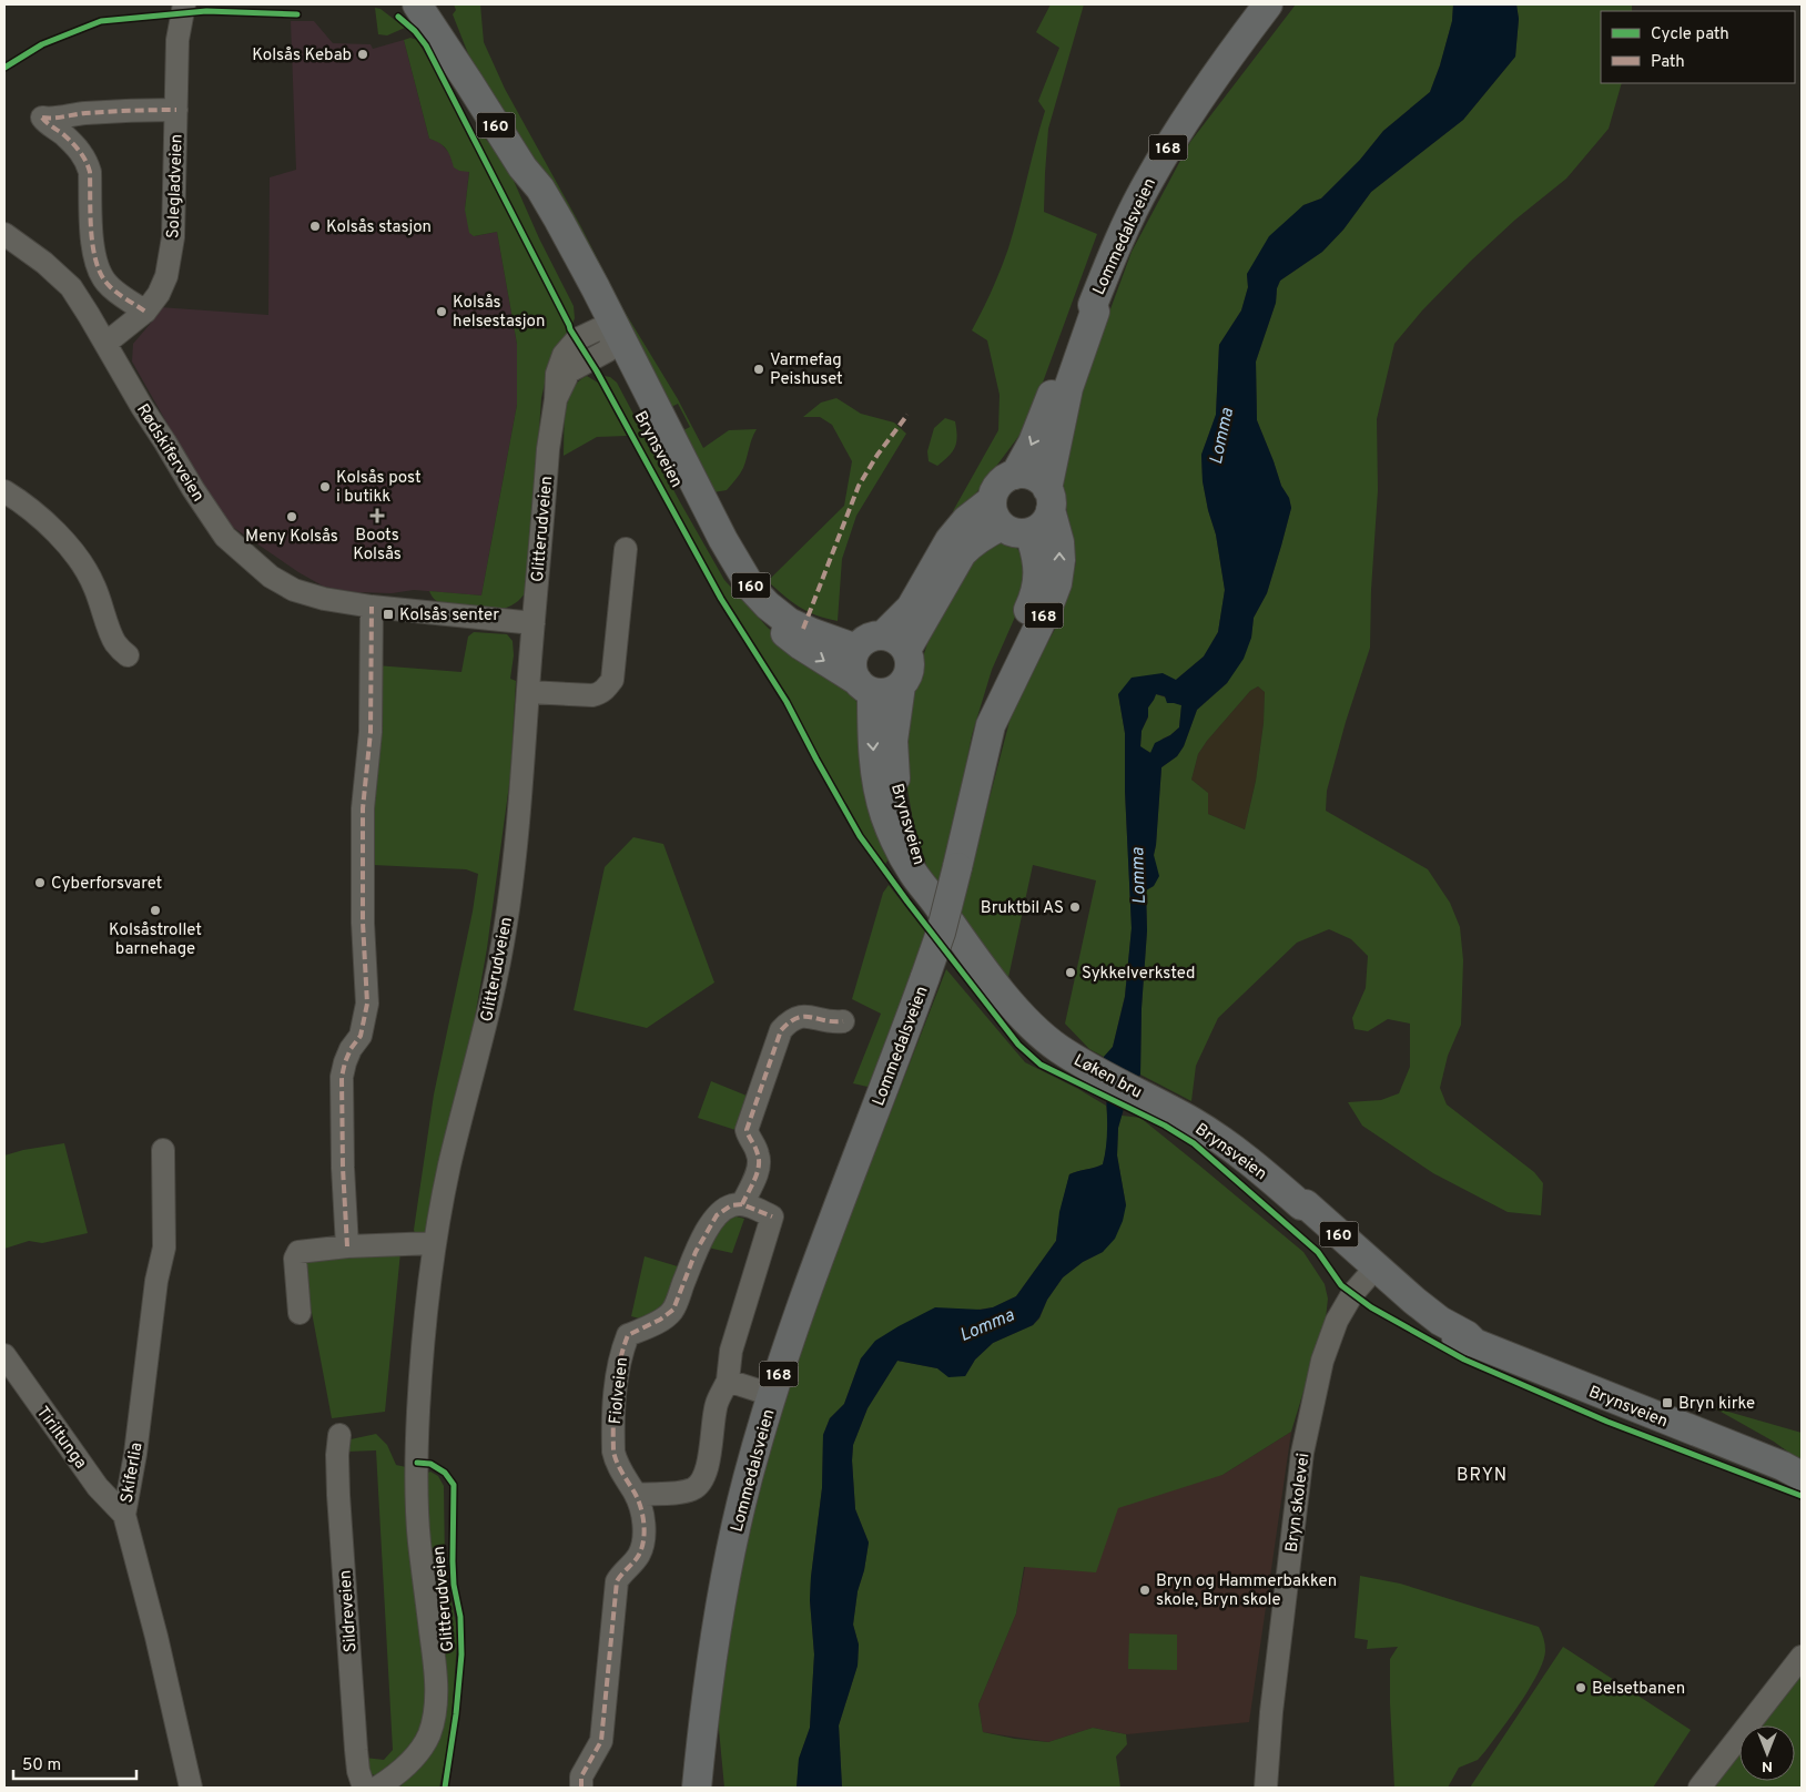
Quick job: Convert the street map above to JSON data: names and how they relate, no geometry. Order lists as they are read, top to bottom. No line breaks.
{"streets":{"main road":["160","168","Lommedalsveien","Brynsveien","Løken bru"],"street":["Solegladveien","Rødskiferveien","Glitterudveien","Fiolveien","Tiriltunga","Skiferlia","Bryn skolevei","Sildreveien"]},"crossings":[["160","168"],["160","Brynsveien"],["168","Lommedalsveien"],["168","Brynsveien"],["Solegladveien","Rødskiferveien"],["Brynsveien","Glitterudveien"],["Brynsveien","Løken bru"],["Brynsveien","Bryn skolevei"],["Rødskiferveien","Glitterudveien"],["Tiriltunga","Skiferlia"]],"districts":["BRYN"],"water":["Lomma"],"places":{"other":["Kolsås Kebab","Kolsås stasjon","Kolsås helsestasjon","Varmefag Peishuset","Kolsås post i butikk","Meny Kolsås","Cyberforsvaret","Bruktbil AS","Kolsåstrollet barnehage","Sykkelverksted","Bryn og Hammerbakken skole, Bryn skole","Belsetbanen"],"health":["Boots Kolsås"],"transit":["Kolsås senter","Bryn kirke"]},"legend":["Cycle path","Path"],"scale_bar":"50 m","north":"bottom"}
